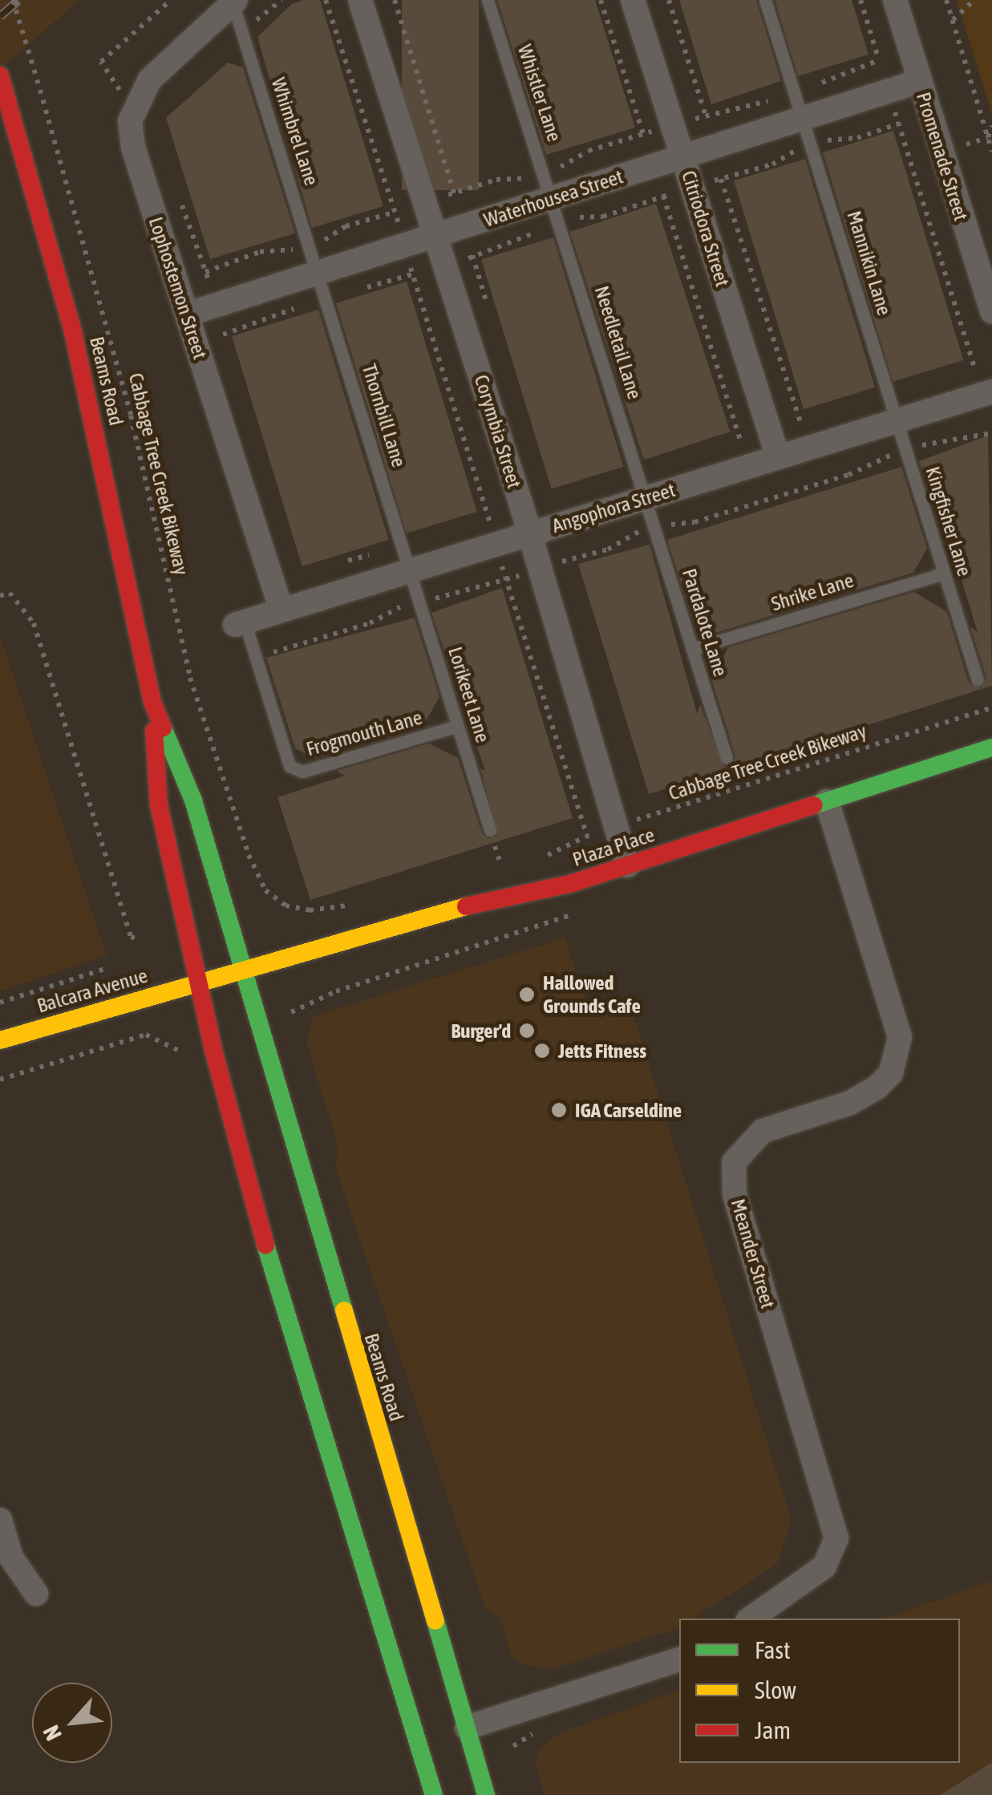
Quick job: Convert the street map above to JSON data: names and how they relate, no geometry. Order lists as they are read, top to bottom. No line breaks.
{"streets":{"main road":["Beams Road","Plaza Place","Balcara Avenue"],"street":["Promenade Street","Waterhousea Street","Citriodora Street","Lophostemon Street","Corymbia Street","Angophora Street","Meander Street"],"lane":["Whistler Lane","Whimbrel Lane","Mannikin Lane","Needletail Lane","Thornbill Lane","Kingfisher Lane","Shrike Lane","Pardalote Lane","Lorikeet Lane","Frogmouth Lane"],"path":["Cabbage Tree Creek Bikeway"]},"crossings":[["Whistler Lane","Waterhousea Street"],["Whistler Lane","Needletail Lane"],["Whimbrel Lane","Waterhousea Street"],["Whimbrel Lane","Thornbill Lane"],["Promenade Street","Waterhousea Street"],["Waterhousea Street","Citriodora Street"],["Waterhousea Street","Mannikin Lane"],["Waterhousea Street","Lophostemon Street"],["Waterhousea Street","Needletail Lane"],["Waterhousea Street","Thornbill Lane"],["Waterhousea Street","Corymbia Street"],["Citriodora Street","Angophora Street"],["Mannikin Lane","Angophora Street"],["Mannikin Lane","Kingfisher Lane"],["Lophostemon Street","Angophora Street"],["Needletail Lane","Angophora Street"],["Needletail Lane","Pardalote Lane"],["Beams Road","Plaza Place"],["Beams Road","Balcara Avenue"],["Thornbill Lane","Angophora Street"],["Thornbill Lane","Lorikeet Lane"],["Corymbia Street","Cabbage Tree Creek Bikeway"],["Corymbia Street","Angophora Street"],["Corymbia Street","Plaza Place"],["Angophora Street","Kingfisher Lane"],["Angophora Street","Pardalote Lane"],["Angophora Street","Lorikeet Lane"],["Angophora Street","Frogmouth Lane"],["Kingfisher Lane","Shrike Lane"],["Shrike Lane","Pardalote Lane"],["Lorikeet Lane","Frogmouth Lane"],["Plaza Place","Meander Street"]],"places":["Hallowed Grounds Cafe","Burger'd","Jetts Fitness","IGA Carseldine"],"legend":["Fast","Slow","Jam"],"north":"bottom left"}
